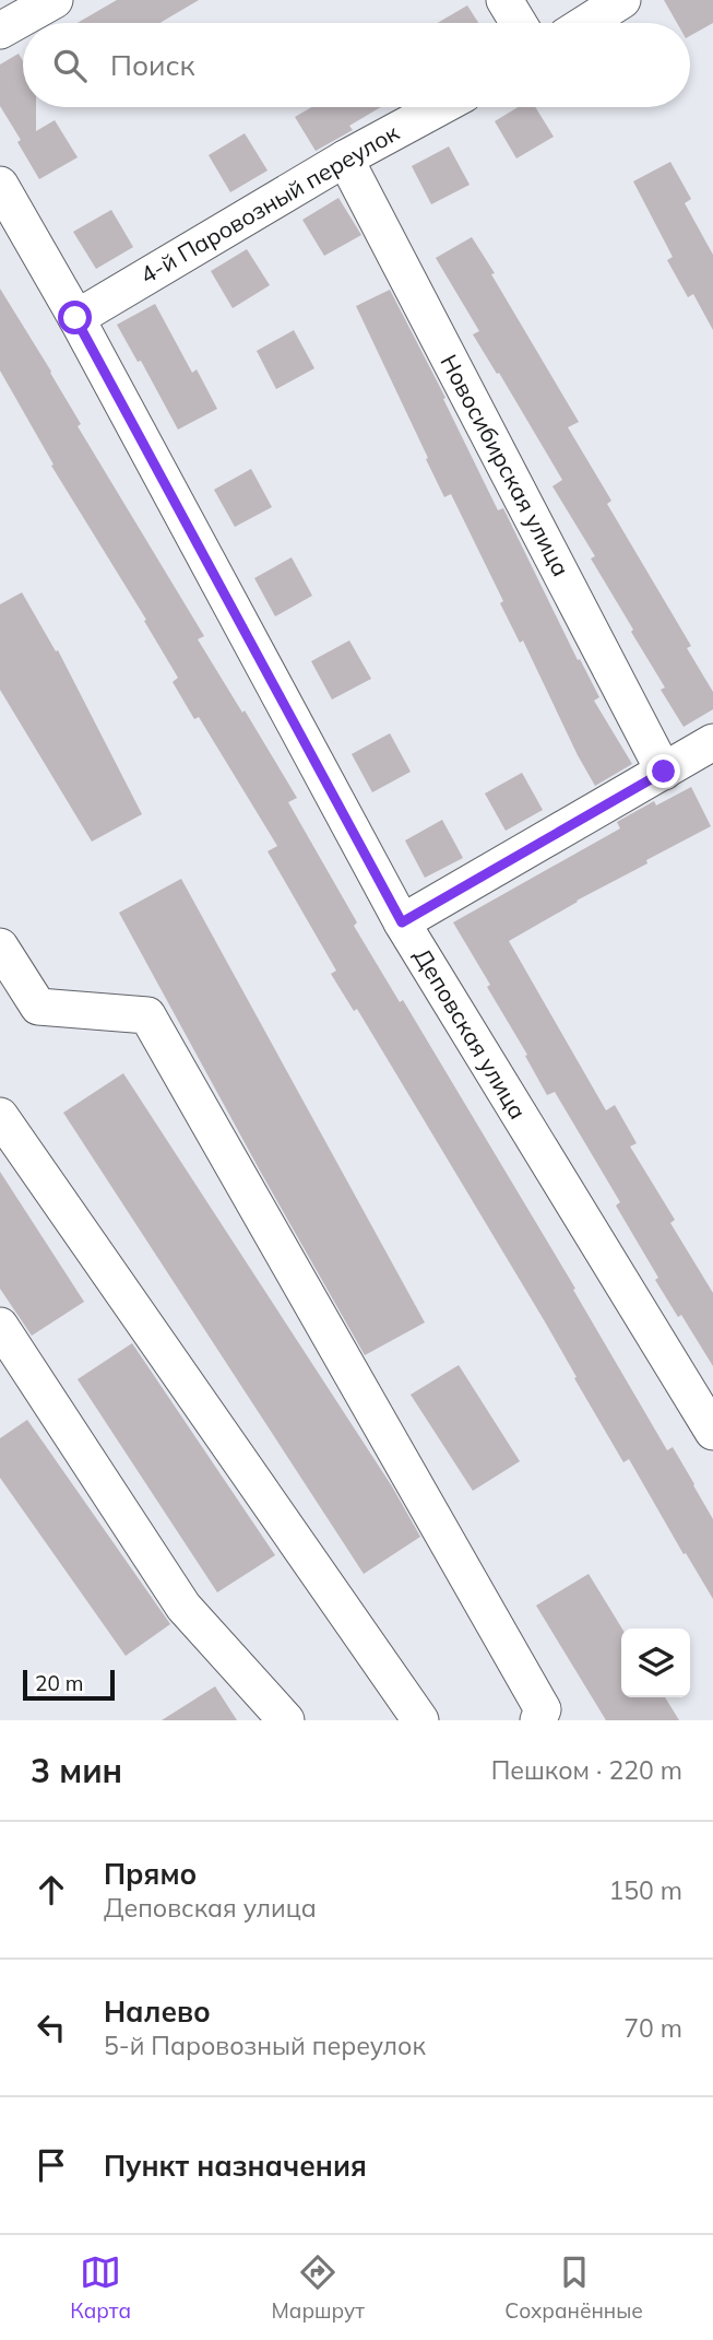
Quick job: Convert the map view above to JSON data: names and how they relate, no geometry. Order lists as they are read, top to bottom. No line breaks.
{"streets":{"street":["4-й Паровозный переулок","Новосибирская улица","Деповская улица"]},"crossings":[["4-й Паровозный переулок","Новосибирская улица"],["4-й Паровозный переулок","Деповская улица"]],"scale_bar":"20 m","page":{"search":"Поиск","scale":"20 m","heading":["3 мин","Пешком · 220 m"],"list":[["Прямо","Деповская улица","150 m"],["Налево","5-й Паровозный переулок","70 m"],"Пункт назначения"],"nav":["Карта","Маршрут","Сохранённые"]}}
